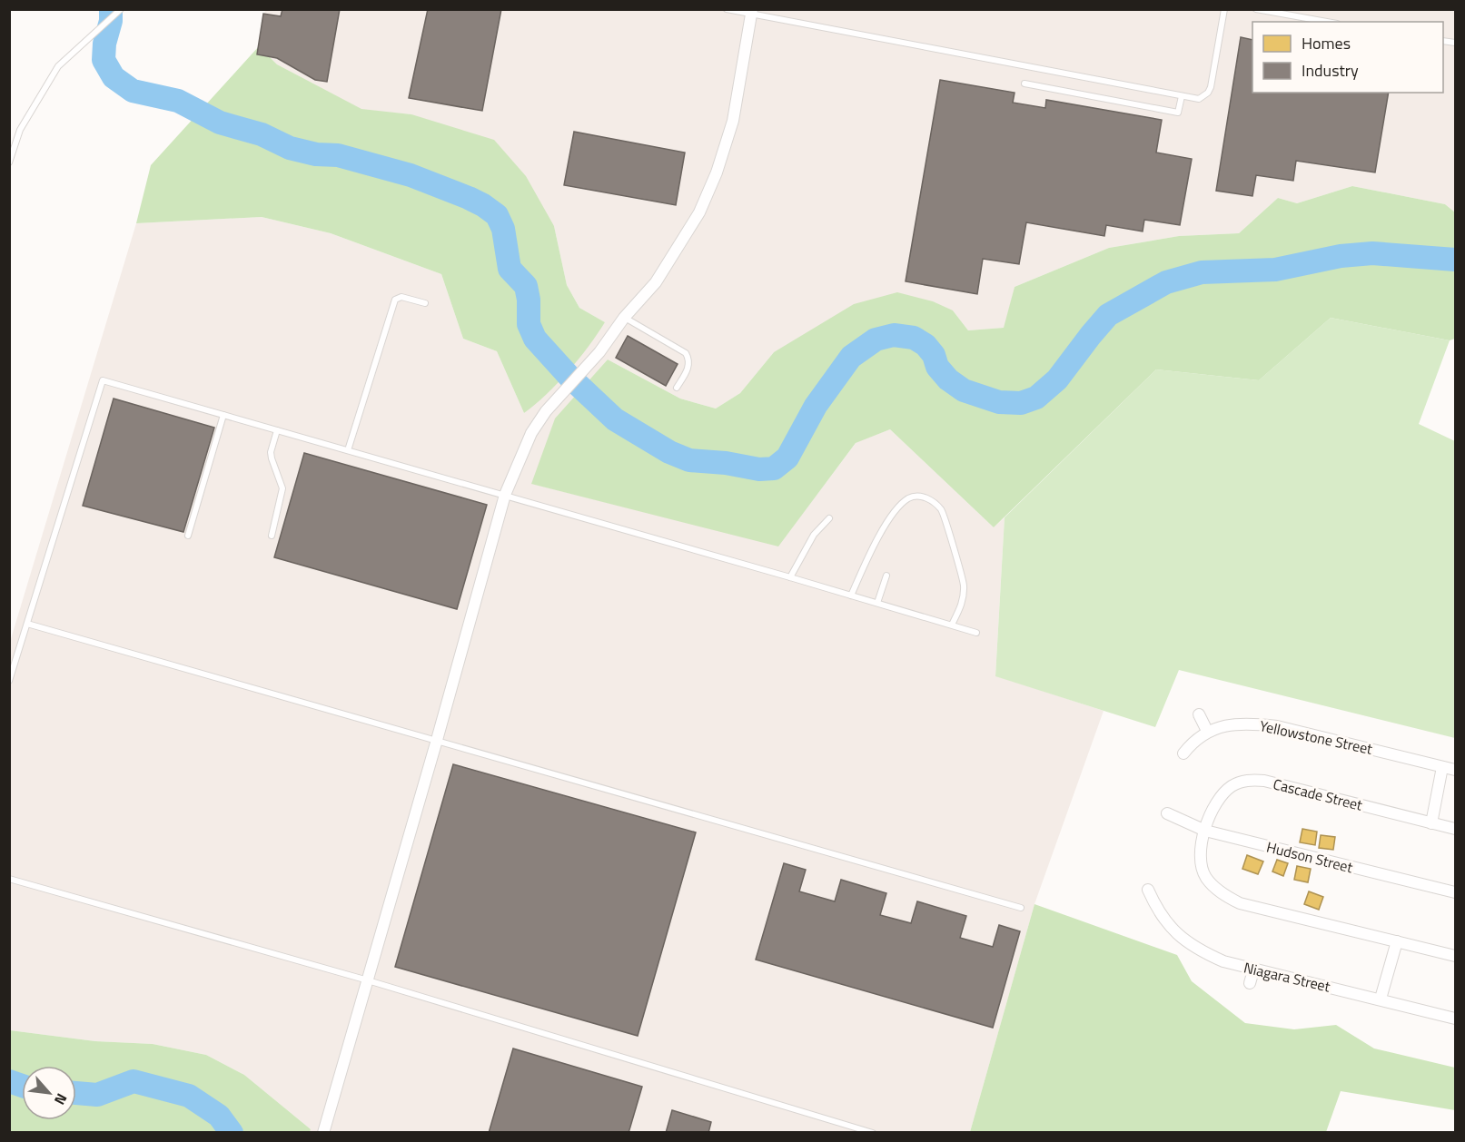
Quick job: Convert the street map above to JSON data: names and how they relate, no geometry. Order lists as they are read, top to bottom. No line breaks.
{"streets":{"street":["Yellowstone Street","Cascade Street","Hudson Street","Niagara Street"]},"crossings":[["Cascade Street","Hudson Street"]],"legend":["Homes","Industry"],"north":"bottom right"}
